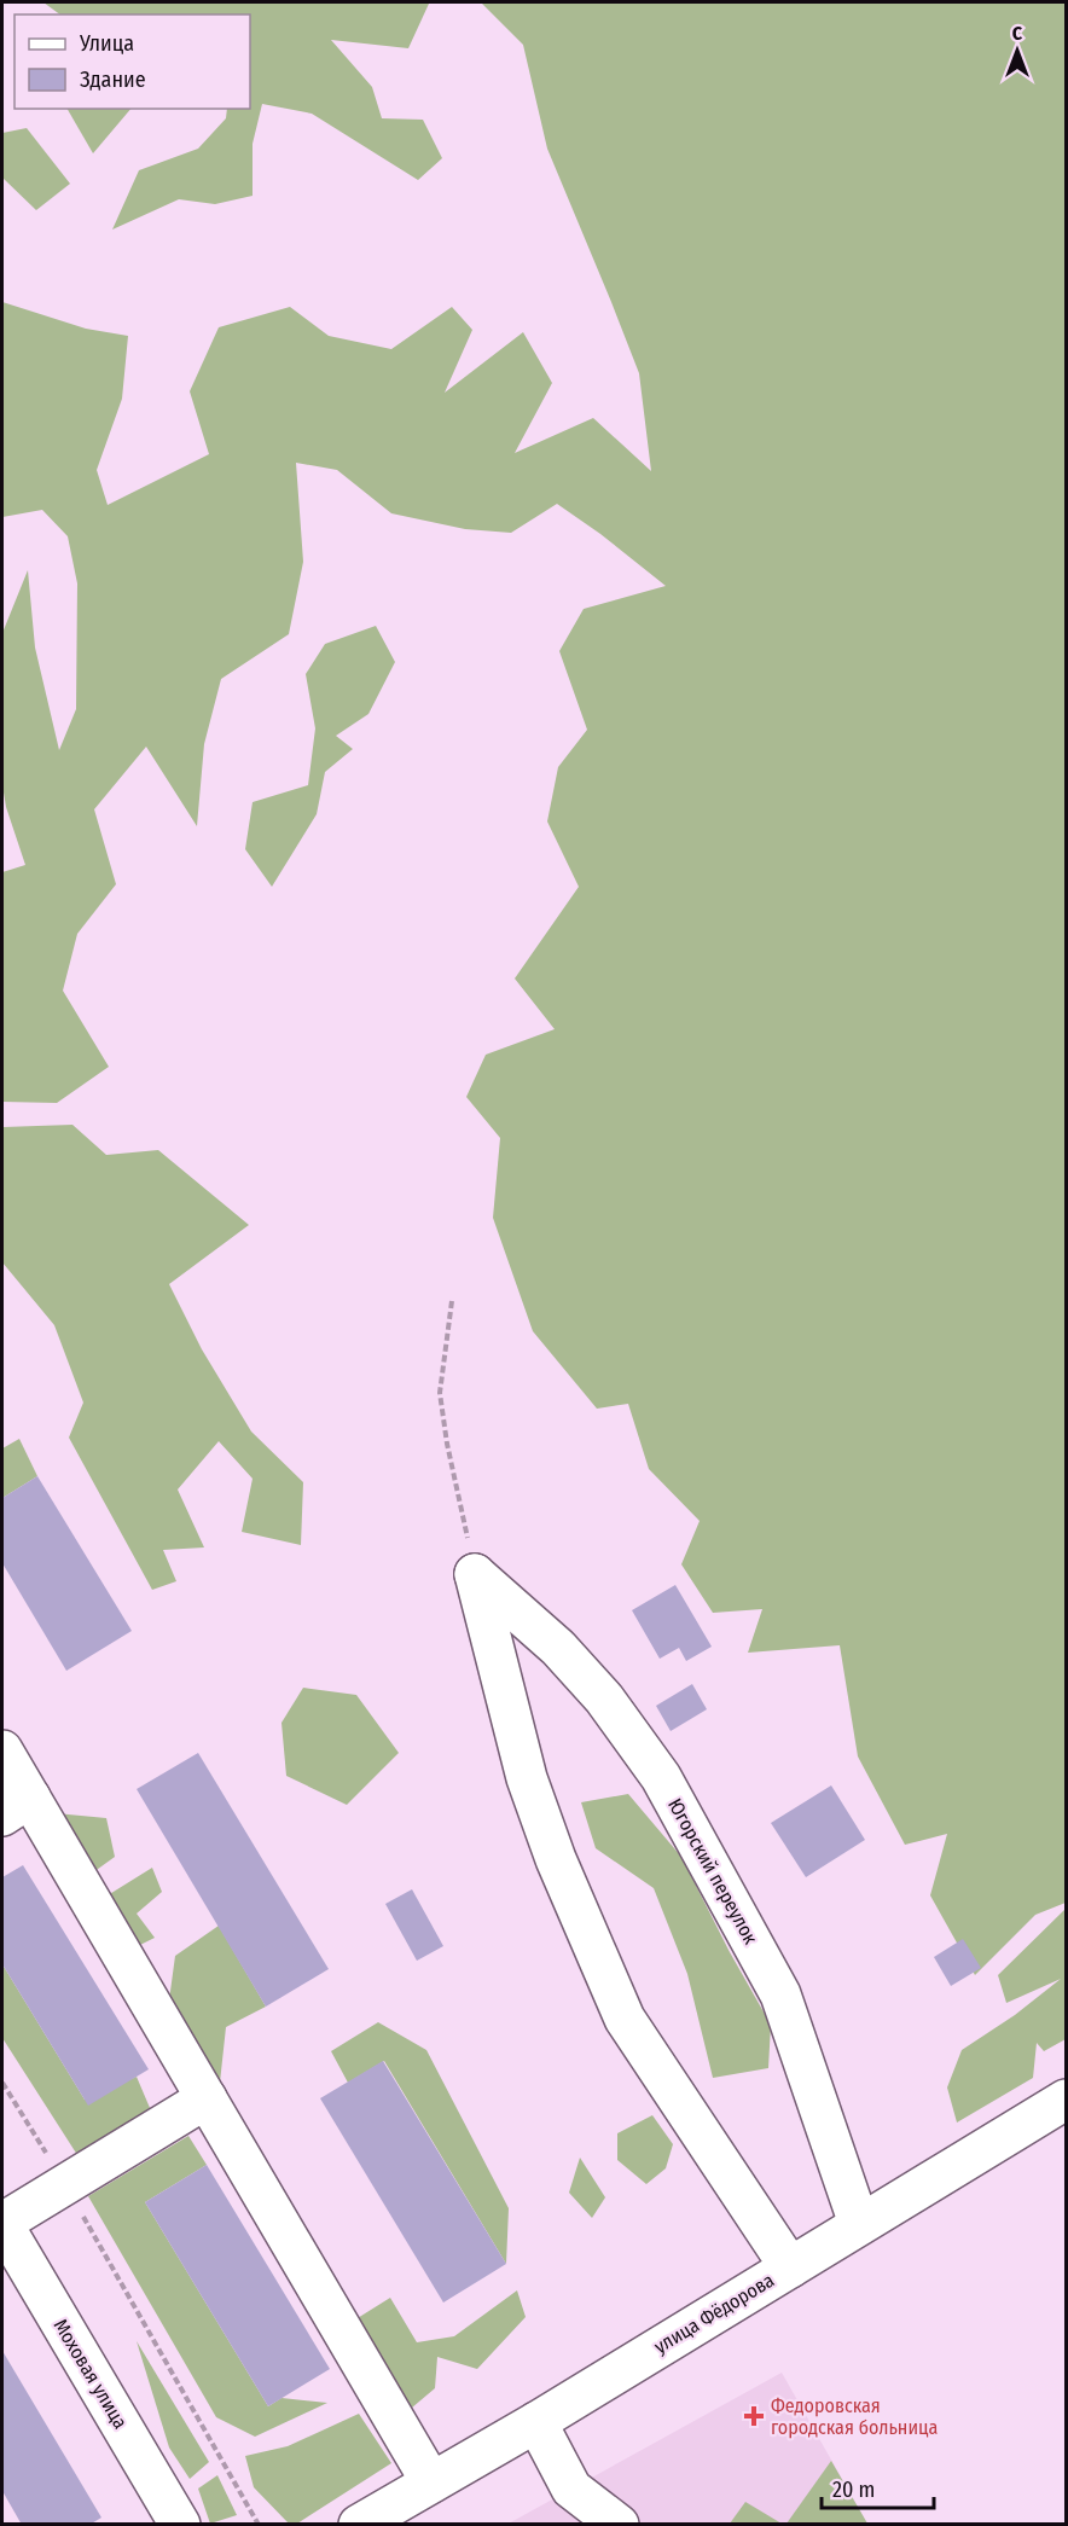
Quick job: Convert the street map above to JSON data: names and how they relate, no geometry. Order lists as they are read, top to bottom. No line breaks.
{"streets":{"street":["Югорский переулок","улица Фёдорова","Моховая улица"]},"crossings":[["Югорский переулок","улица Фёдорова"]],"places":{"health":["Федоровская городская больница"]},"legend":["Улица","Здание"],"scale_bar":"20 m","north":"top"}
